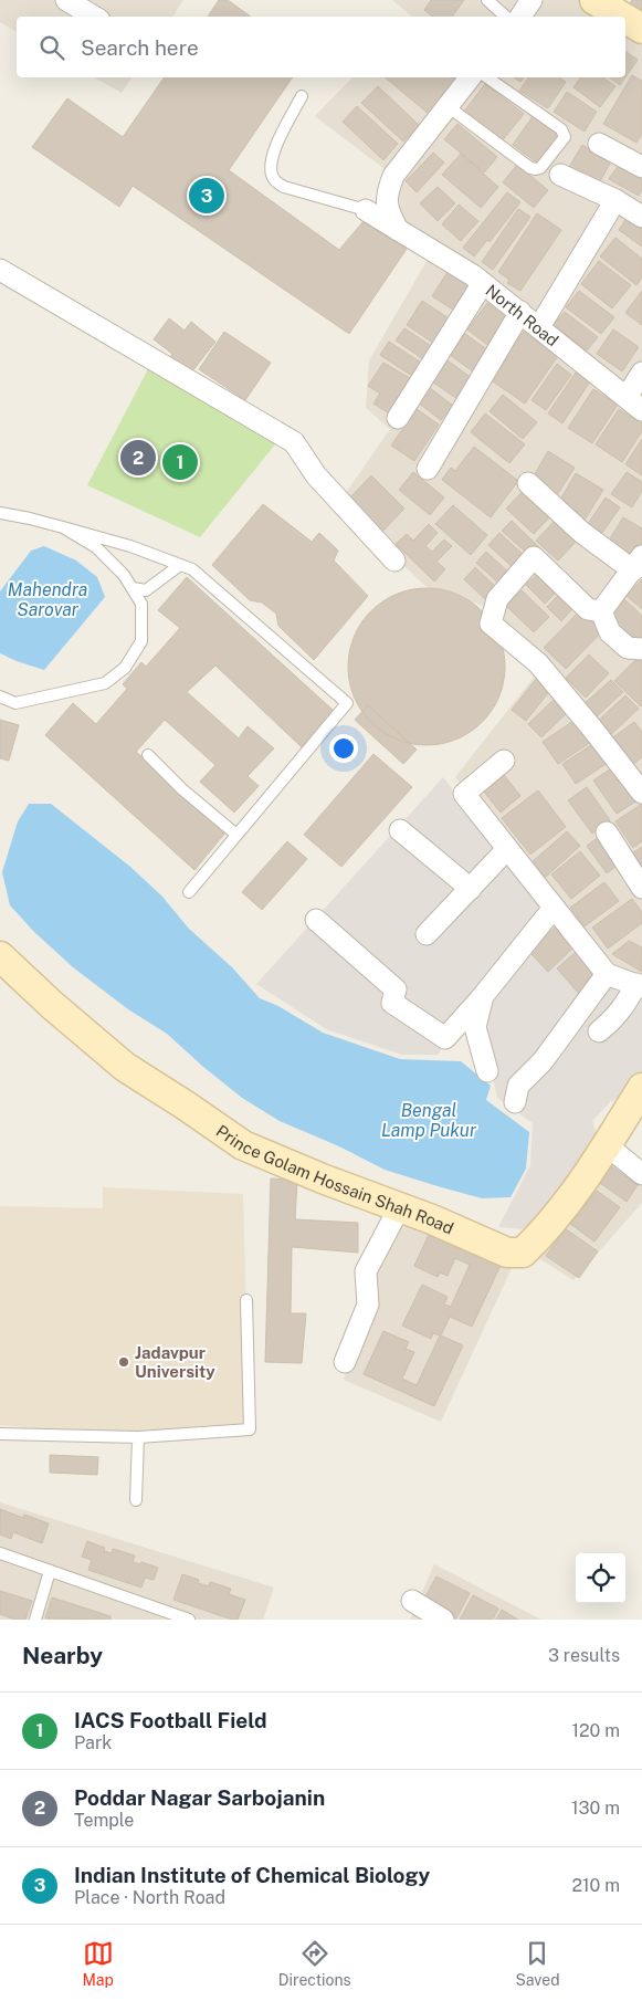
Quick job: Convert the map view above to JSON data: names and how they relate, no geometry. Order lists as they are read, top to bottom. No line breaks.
{"streets":{"street":["North Road","Prince Golam Hossain Shah Road"]},"water":["Mahendra Sarovar","Bengal Lamp Pukur"],"places":["Jadavpur University"],"page":{"search":"Search here","pins":["3","2","1"],"heading":["Nearby","3 results"],"list":[{"mark":"1","name":"IACS Football Field","note":"Park","value":"120 m"},{"mark":"2","name":"Poddar Nagar Sarbojanin","note":"Temple","value":"130 m"},{"mark":"3","name":"Indian Institute of Chemical Biology","note":"Place · North Road","value":"210 m"}],"nav":["Map","Directions","Saved"]}}
